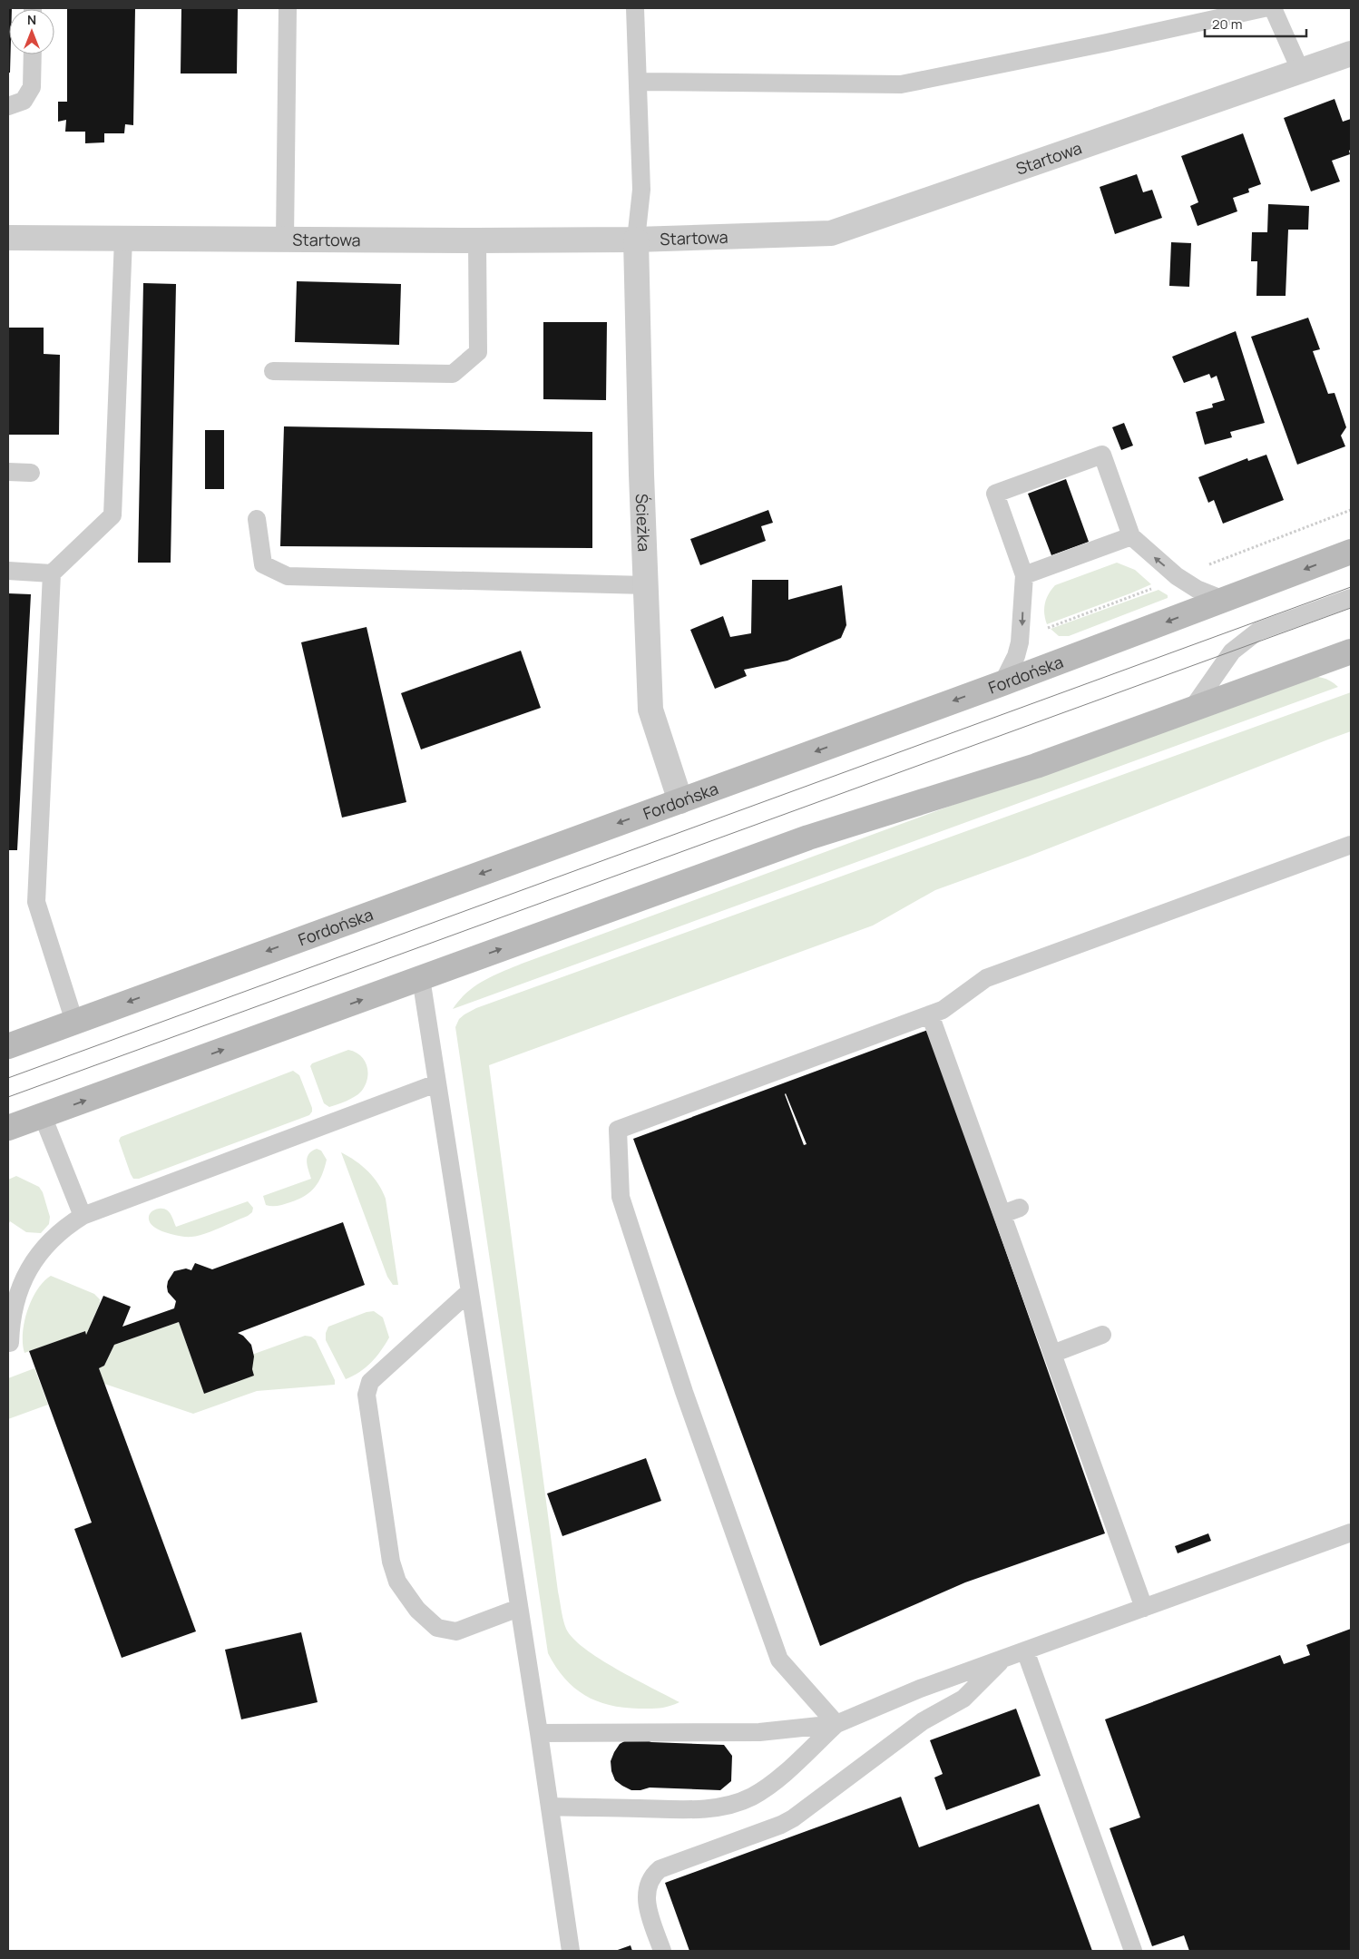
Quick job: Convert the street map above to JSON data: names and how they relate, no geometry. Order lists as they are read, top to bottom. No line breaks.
{"streets":{"main road":["Fordońska"],"street":["Startowa","Ścieżka"]},"crossings":[["Startowa","Ścieżka"],["Ścieżka","Fordońska"]],"scale_bar":"20 m","north":"top"}
